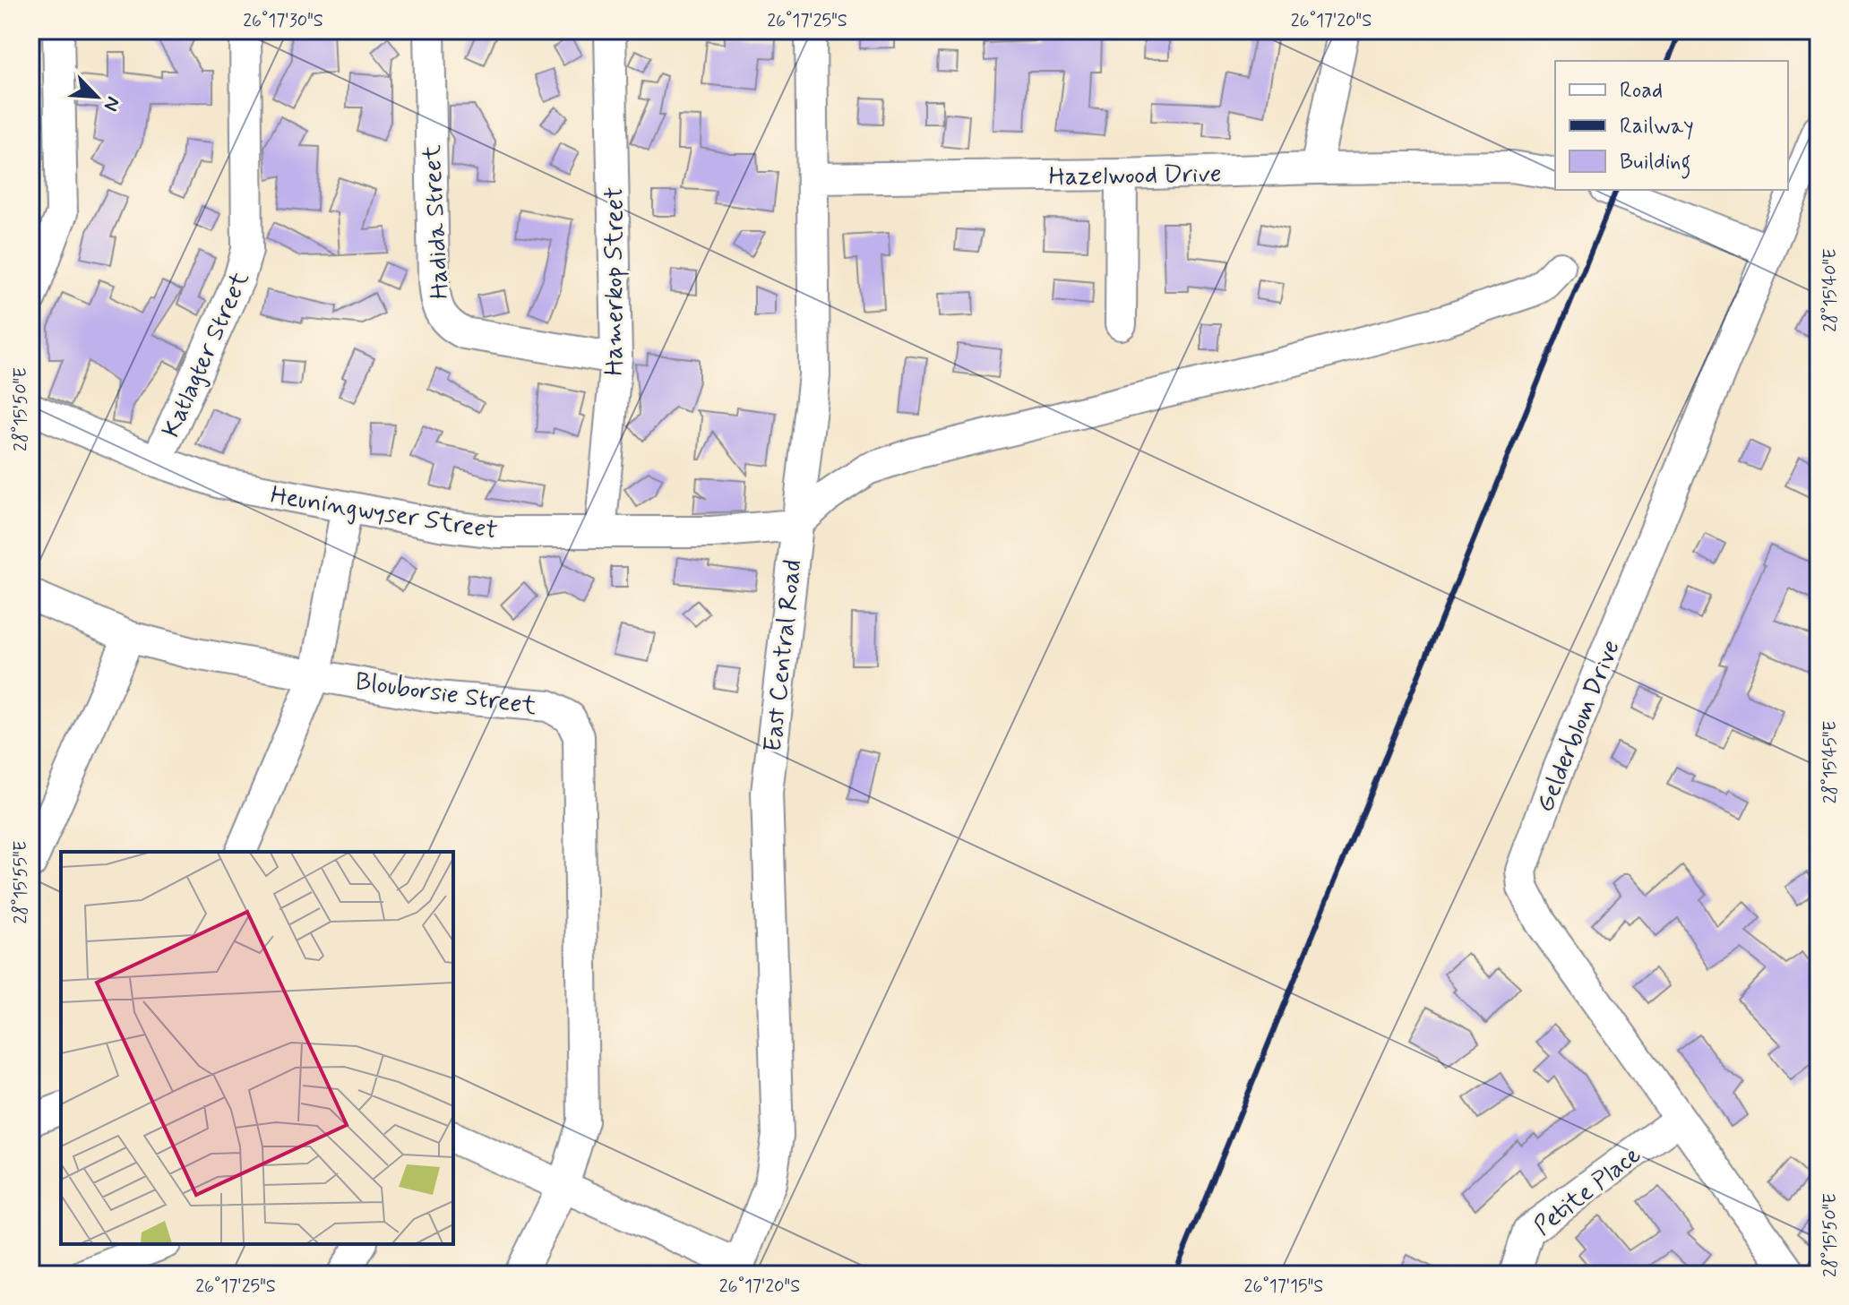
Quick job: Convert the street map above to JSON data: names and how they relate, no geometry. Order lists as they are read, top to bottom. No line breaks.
{"streets":{"street":["Hazelwood Drive","Hadida Street","Hamerkop Street","Katlagter Street","Heuningwyser Street","East Central Road","Blouborsie Street","Gelderblom Drive","Petite Place"]},"crossings":[["Hazelwood Drive","East Central Road"],["Hadida Street","Hamerkop Street"],["Hamerkop Street","Heuningwyser Street"],["Katlagter Street","Heuningwyser Street"],["Heuningwyser Street","East Central Road"],["Gelderblom Drive","Petite Place"]],"legend":["Road","Railway","Building"],"north":"bottom right","coordinates":["26°17'30\"S","26°17'25\"S","26°17'20\"S","28°15'40\"E","28°15'50\"E","28°15'45\"E","28°15'55\"E","26°17'15\"S"]}
